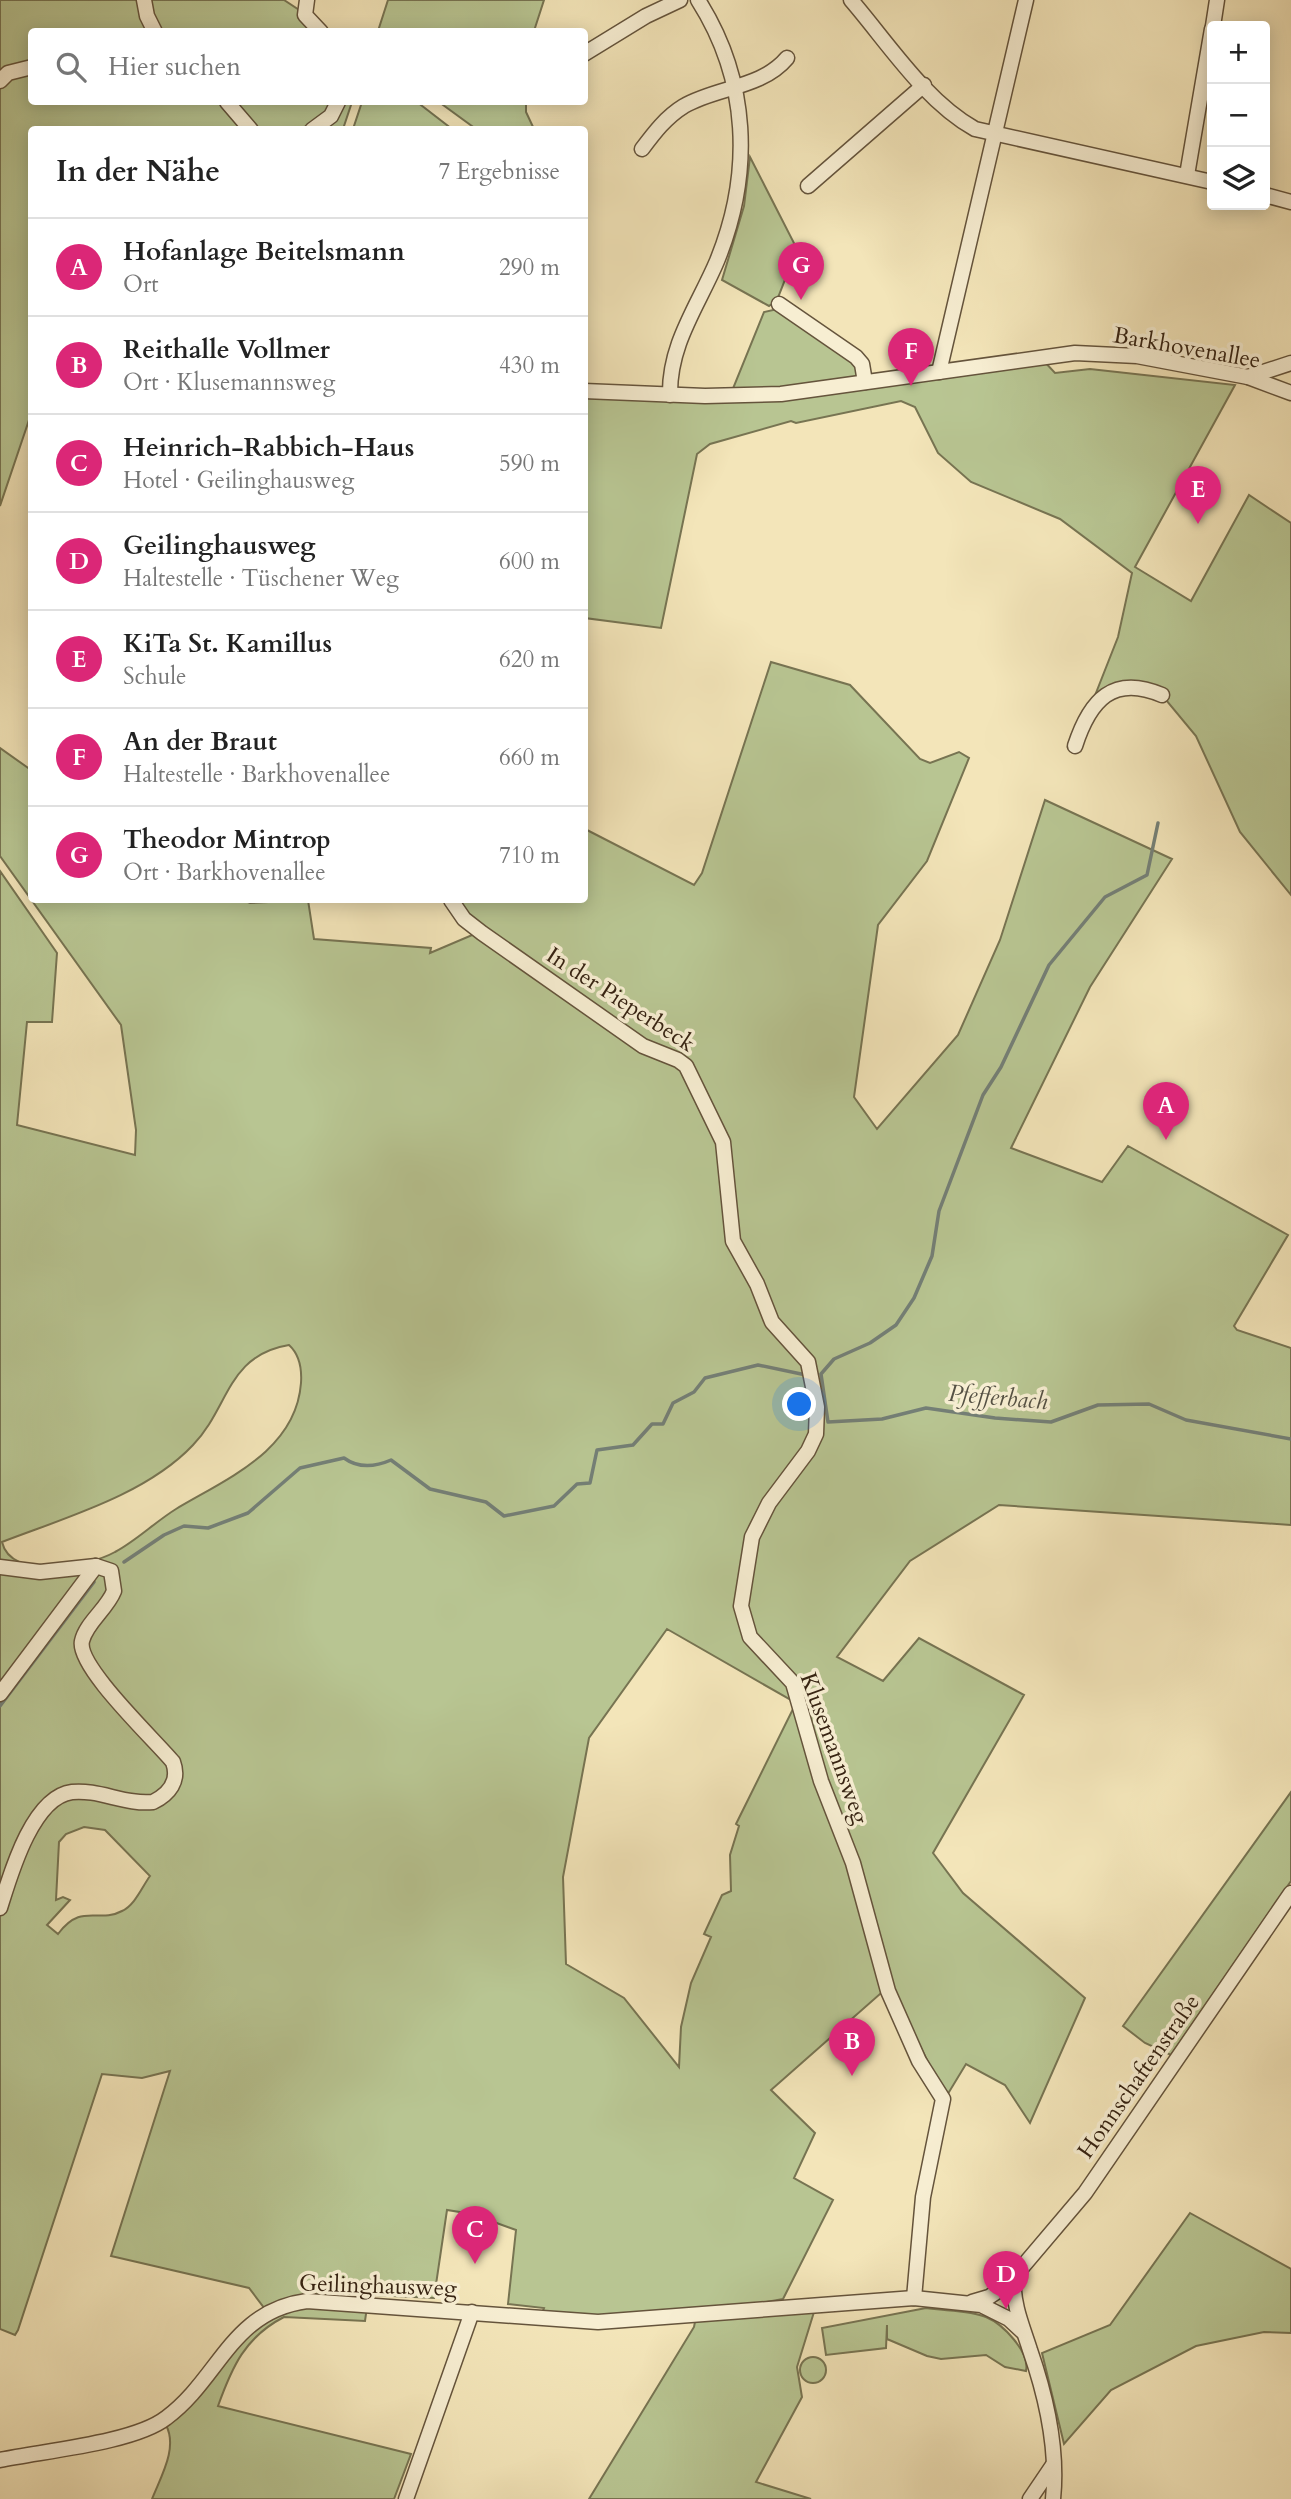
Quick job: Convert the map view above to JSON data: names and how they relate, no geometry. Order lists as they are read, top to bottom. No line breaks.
{"streets":{"street":["Barkhovenallee","In der Pieperbeck","Klusemannsweg","Honnschaftenstraße","Geilinghausweg"]},"crossings":[["In der Pieperbeck","Klusemannsweg"],["Klusemannsweg","Geilinghausweg"],["Honnschaftenstraße","Geilinghausweg"]],"water":["Pfefferbach"],"page":{"map_buttons":["+","−"],"search":"Hier suchen","heading":["In der Nähe","7 Ergebnisse"],"list":[{"mark":"A","name":"Hofanlage Beitelsmann","note":"Ort","value":"290 m"},{"mark":"B","name":"Reithalle Vollmer","note":"Ort · Klusemannsweg","value":"430 m"},{"mark":"C","name":"Heinrich-Rabbich-Haus","note":"Hotel · Geilinghausweg","value":"590 m"},{"mark":"D","name":"Geilinghausweg","note":"Haltestelle · Tüschener Weg","value":"600 m"},{"mark":"E","name":"KiTa St. Kamillus","note":"Schule","value":"620 m"},{"mark":"F","name":"An der Braut","note":"Haltestelle · Barkhovenallee","value":"660 m"},{"mark":"G","name":"Theodor Mintrop","note":"Ort · Barkhovenallee","value":"710 m"}],"pins":["G","F","E","A","B","C","D"]}}
